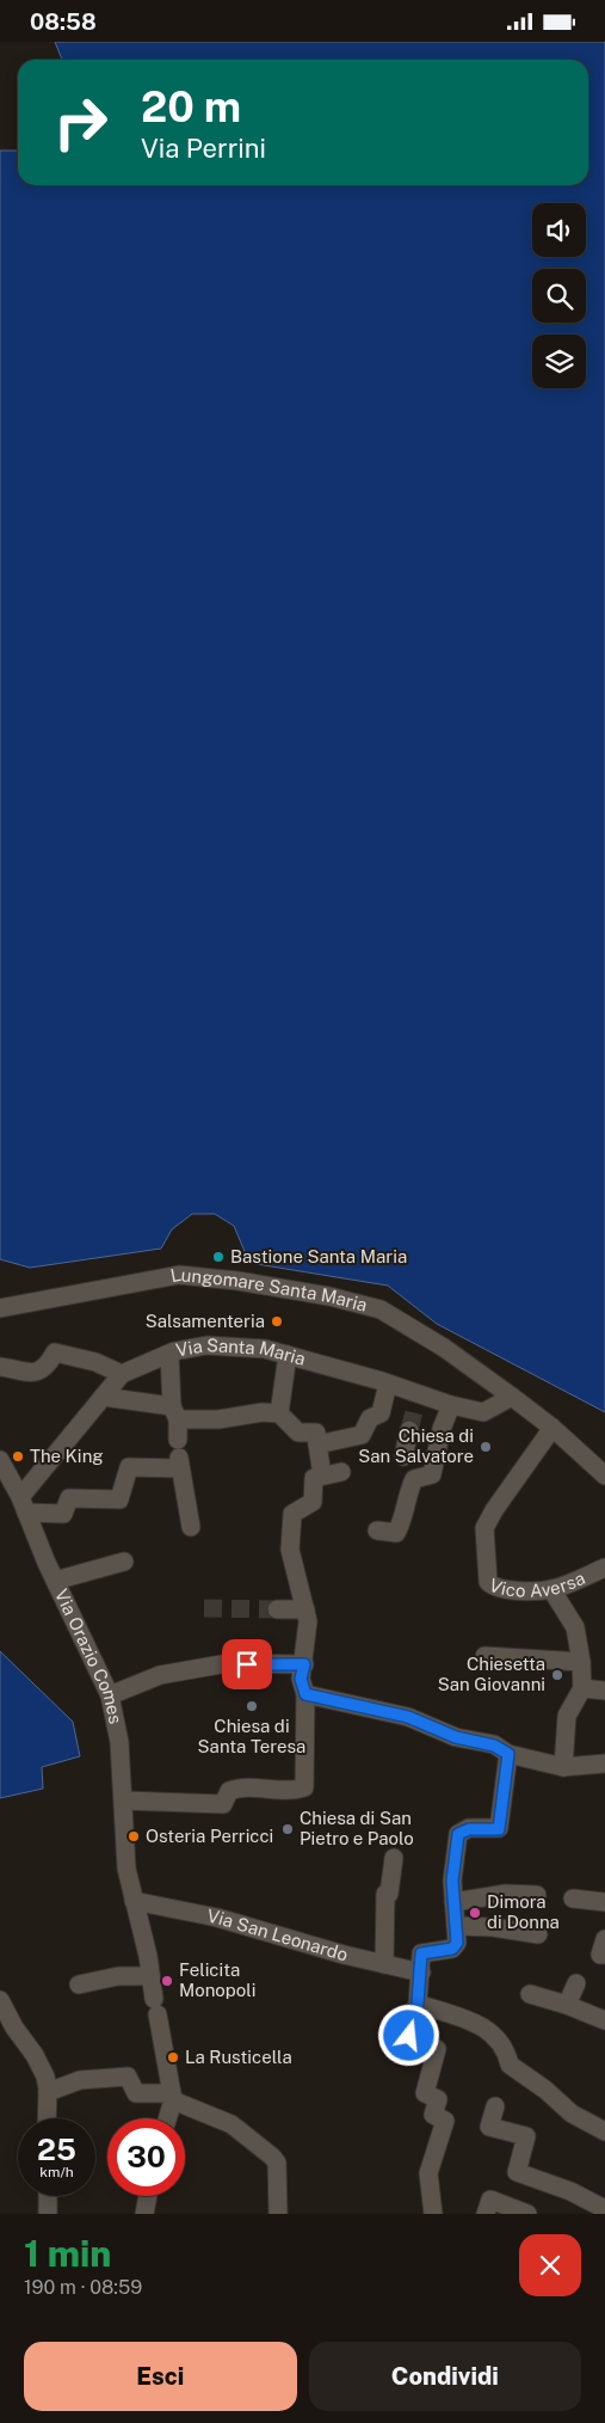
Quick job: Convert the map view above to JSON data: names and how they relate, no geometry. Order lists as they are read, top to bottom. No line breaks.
{"streets":{"street":["Lungomare Santa Maria","Via Santa Maria","Vico Aversa","Via Orazio Comes","Via San Leonardo"]},"crossings":[["Lungomare Santa Maria","Via Santa Maria"],["Lungomare Santa Maria","Vico Aversa"],["Via Santa Maria","Via Orazio Comes"],["Via Orazio Comes","Via San Leonardo"]],"places":["Bastione Santa Maria","Salsamenteria","Chiesa di San Salvatore","The King","Chiesetta San Giovanni","Chiesa di Santa Teresa","Chiesa di San Pietro e Paolo","Osteria Perricci","Dimora di Donna","Felicita Monopoli","La Rusticella"],"page":{"status":"08:58","turn":["20 m","Via Perrini"],"speed":"25 km/h","limit":"30","heading":["1 min","190 m · 08:59"],"buttons":["Esci","Condividi"]}}
